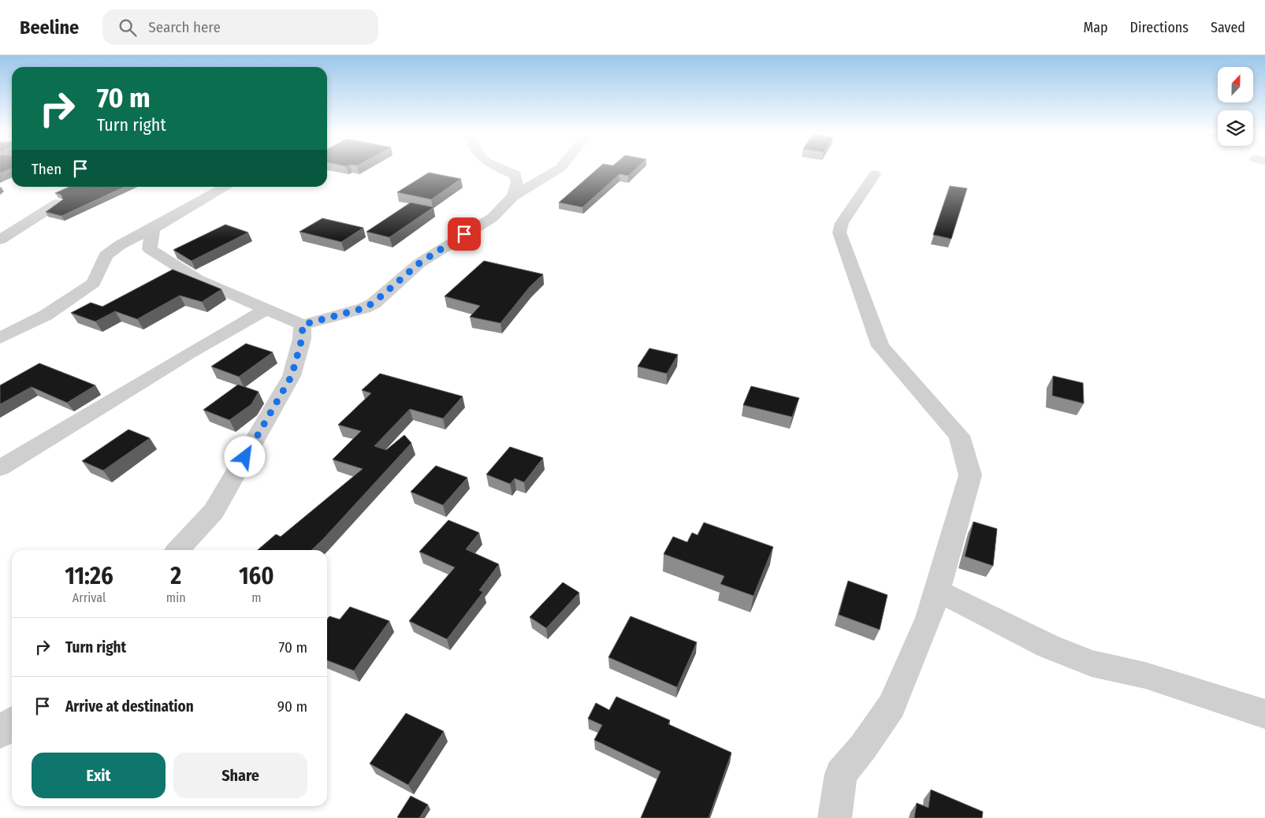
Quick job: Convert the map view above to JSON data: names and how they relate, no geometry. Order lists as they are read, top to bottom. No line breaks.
{"north":"top","page":{"header":"Beeline","search":"Search here","nav":["Map","Directions","Saved"],"turn":["70 m","Turn right"],"then":"Then","eta":["11:26","Arrival","2","min","160","m"],"list":[{"name":"Turn right","value":"70 m"},{"name":"Arrive at destination","value":"90 m"}],"buttons":["Exit","Share"]}}
